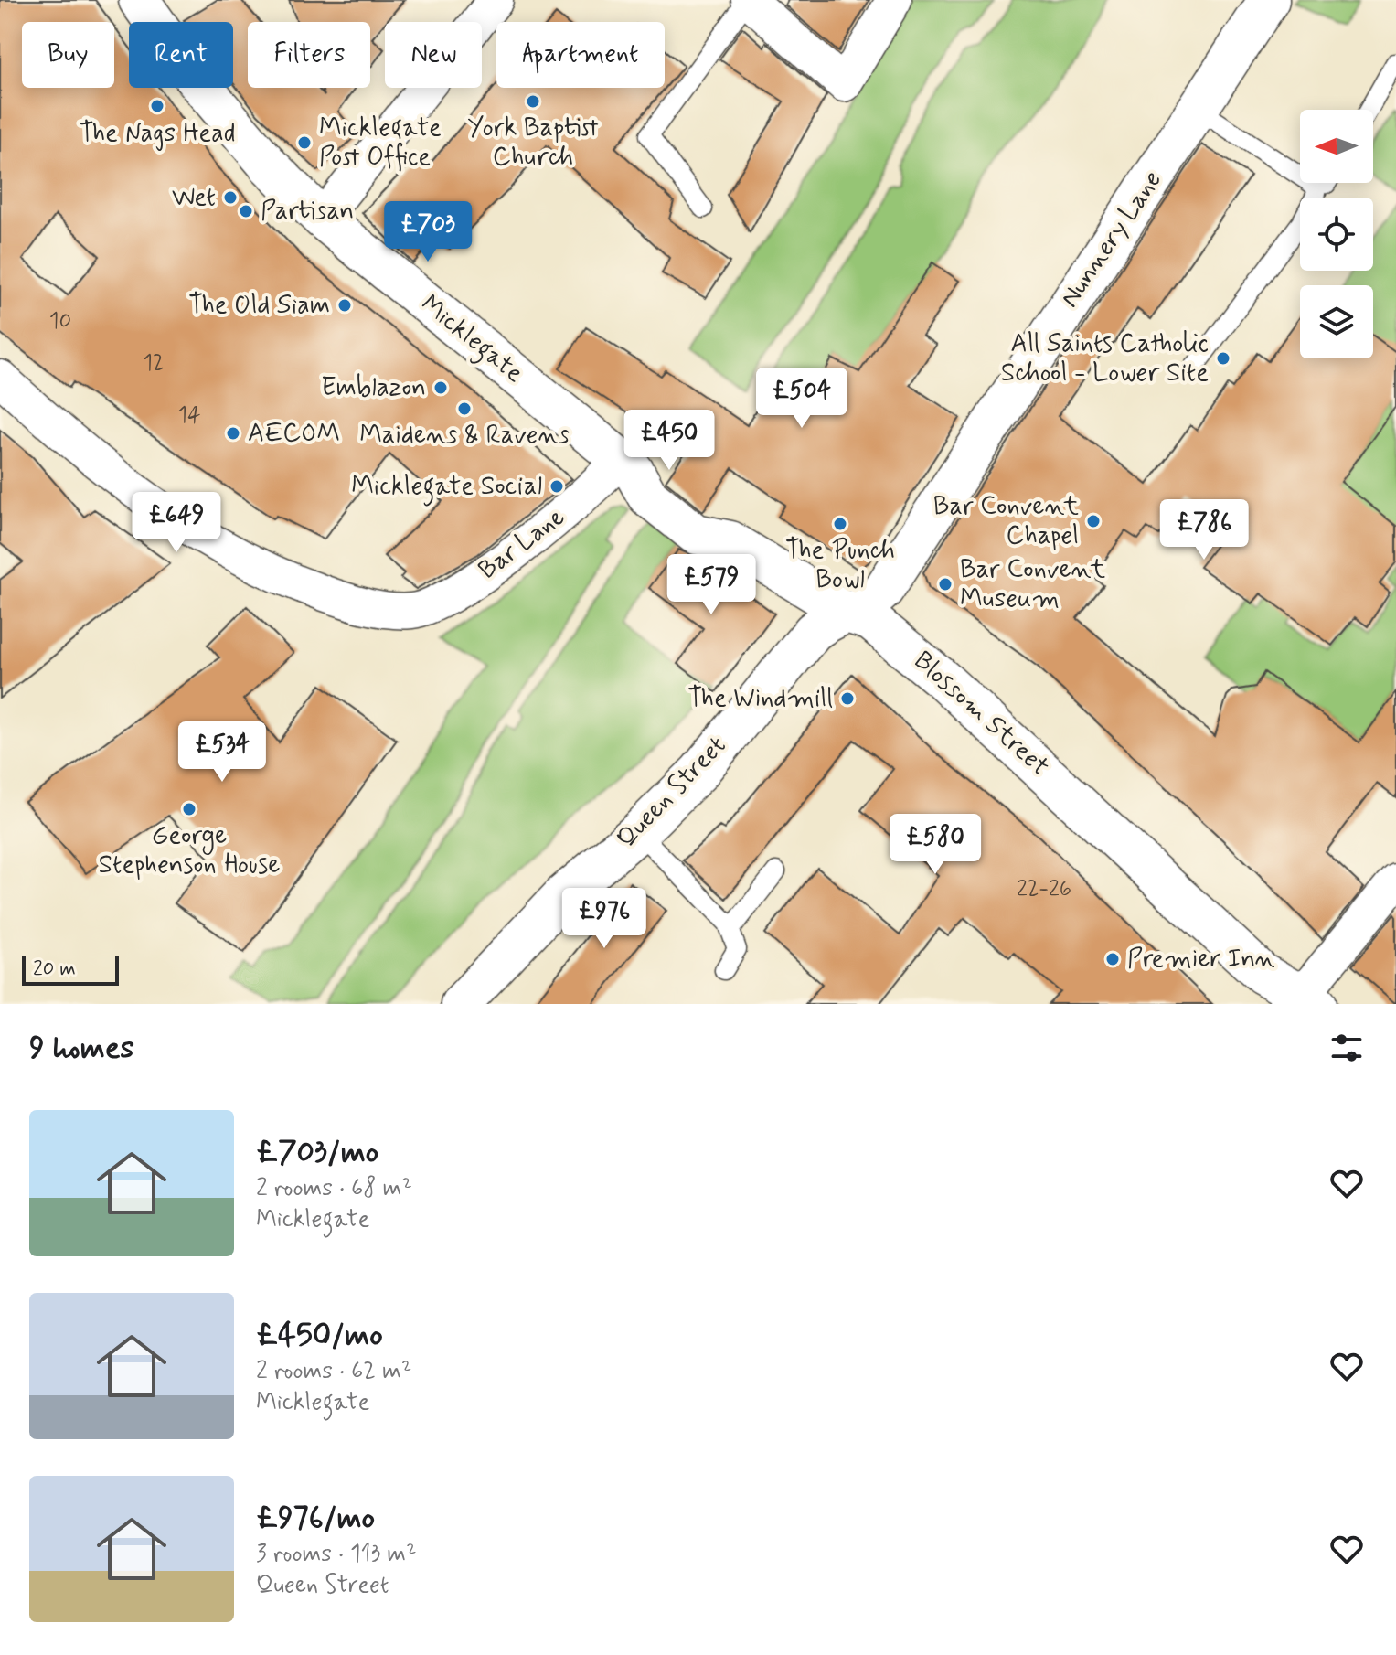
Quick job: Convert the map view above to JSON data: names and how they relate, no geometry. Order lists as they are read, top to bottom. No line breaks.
{"streets":{"main road":["Nunnery Lane","Micklegate","Blossom Street","Queen Street"],"street":["Bar Lane"]},"crossings":[["Nunnery Lane","Blossom Street"],["Nunnery Lane","Queen Street"],["Micklegate","Bar Lane"],["Micklegate","Blossom Street"],["Blossom Street","Queen Street"]],"places":["York Baptist Church","The Nags Head","Micklegate Post Office","Wet","Partisan","The Old Siam","All Saints Catholic School - Lower Site","Emblazon","Maidens & Ravens","AECOM","Micklegate Social","Bar Convent Chapel","The Punch Bowl","Bar Convent Museum","The Windmill","George Stephenson House","Premier Inn"],"house_numbers":["10","12","14","22-26"],"scale_bar":"20 m","north":"left","page":{"chip":["Buy","Rent","Filters","New","Apartment"],"price":["£703","£504","£450","£649","£786","£579","£534","£580","£976"],"scale":"20 m","heading":"9 homes","list":[{"name":"£703/mo","note":"2 rooms · 68 m² · Micklegate"},{"name":"£450/mo","note":"2 rooms · 62 m² · Micklegate"},{"name":"£976/mo","note":"3 rooms · 113 m² · Queen Street"}]}}
